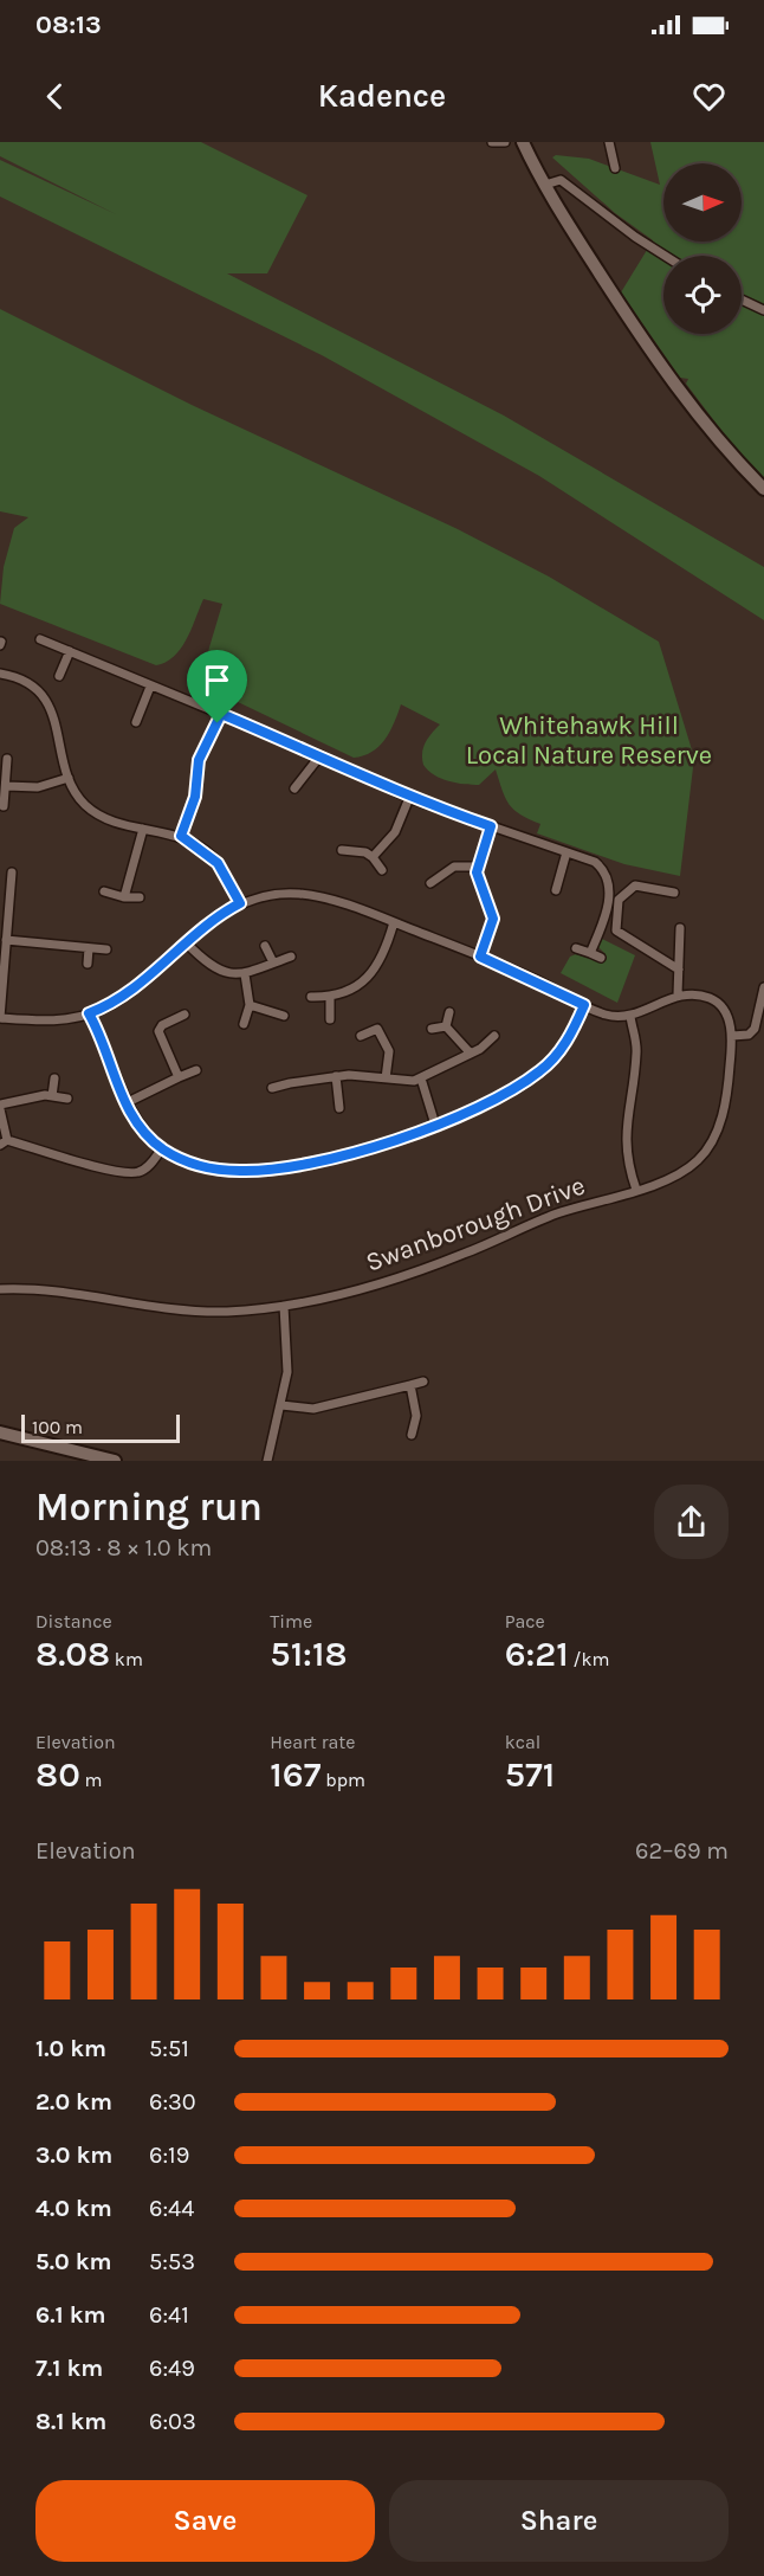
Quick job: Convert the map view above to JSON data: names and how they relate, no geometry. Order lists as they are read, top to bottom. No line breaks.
{"streets":{"street":["Swanborough Drive"]},"parks":["Whitehawk Hill Local Nature Reserve"],"scale_bar":"100 m","north":"right","page":{"status":"08:13","header":"Kadence","scale":"100 m","heading":["Morning run","08:13 · 8 × 1.0 km"],"stats":[["Distance","8.08 km"],["Time","51:18"],["Pace","6:21 /km"],["Elevation","80 m"],["Heart rate","167 bpm"],["kcal","571"]],"chart":["Elevation","62–69 m"],"list":[{"name":"1.0 km","note":"5:51"},{"name":"2.0 km","note":"6:30"},{"name":"3.0 km","note":"6:19"},{"name":"4.0 km","note":"6:44"},{"name":"5.0 km","note":"5:53"},{"name":"6.1 km","note":"6:41"},{"name":"7.1 km","note":"6:49"},{"name":"8.1 km","note":"6:03"}],"buttons":["Save","Share"]}}
